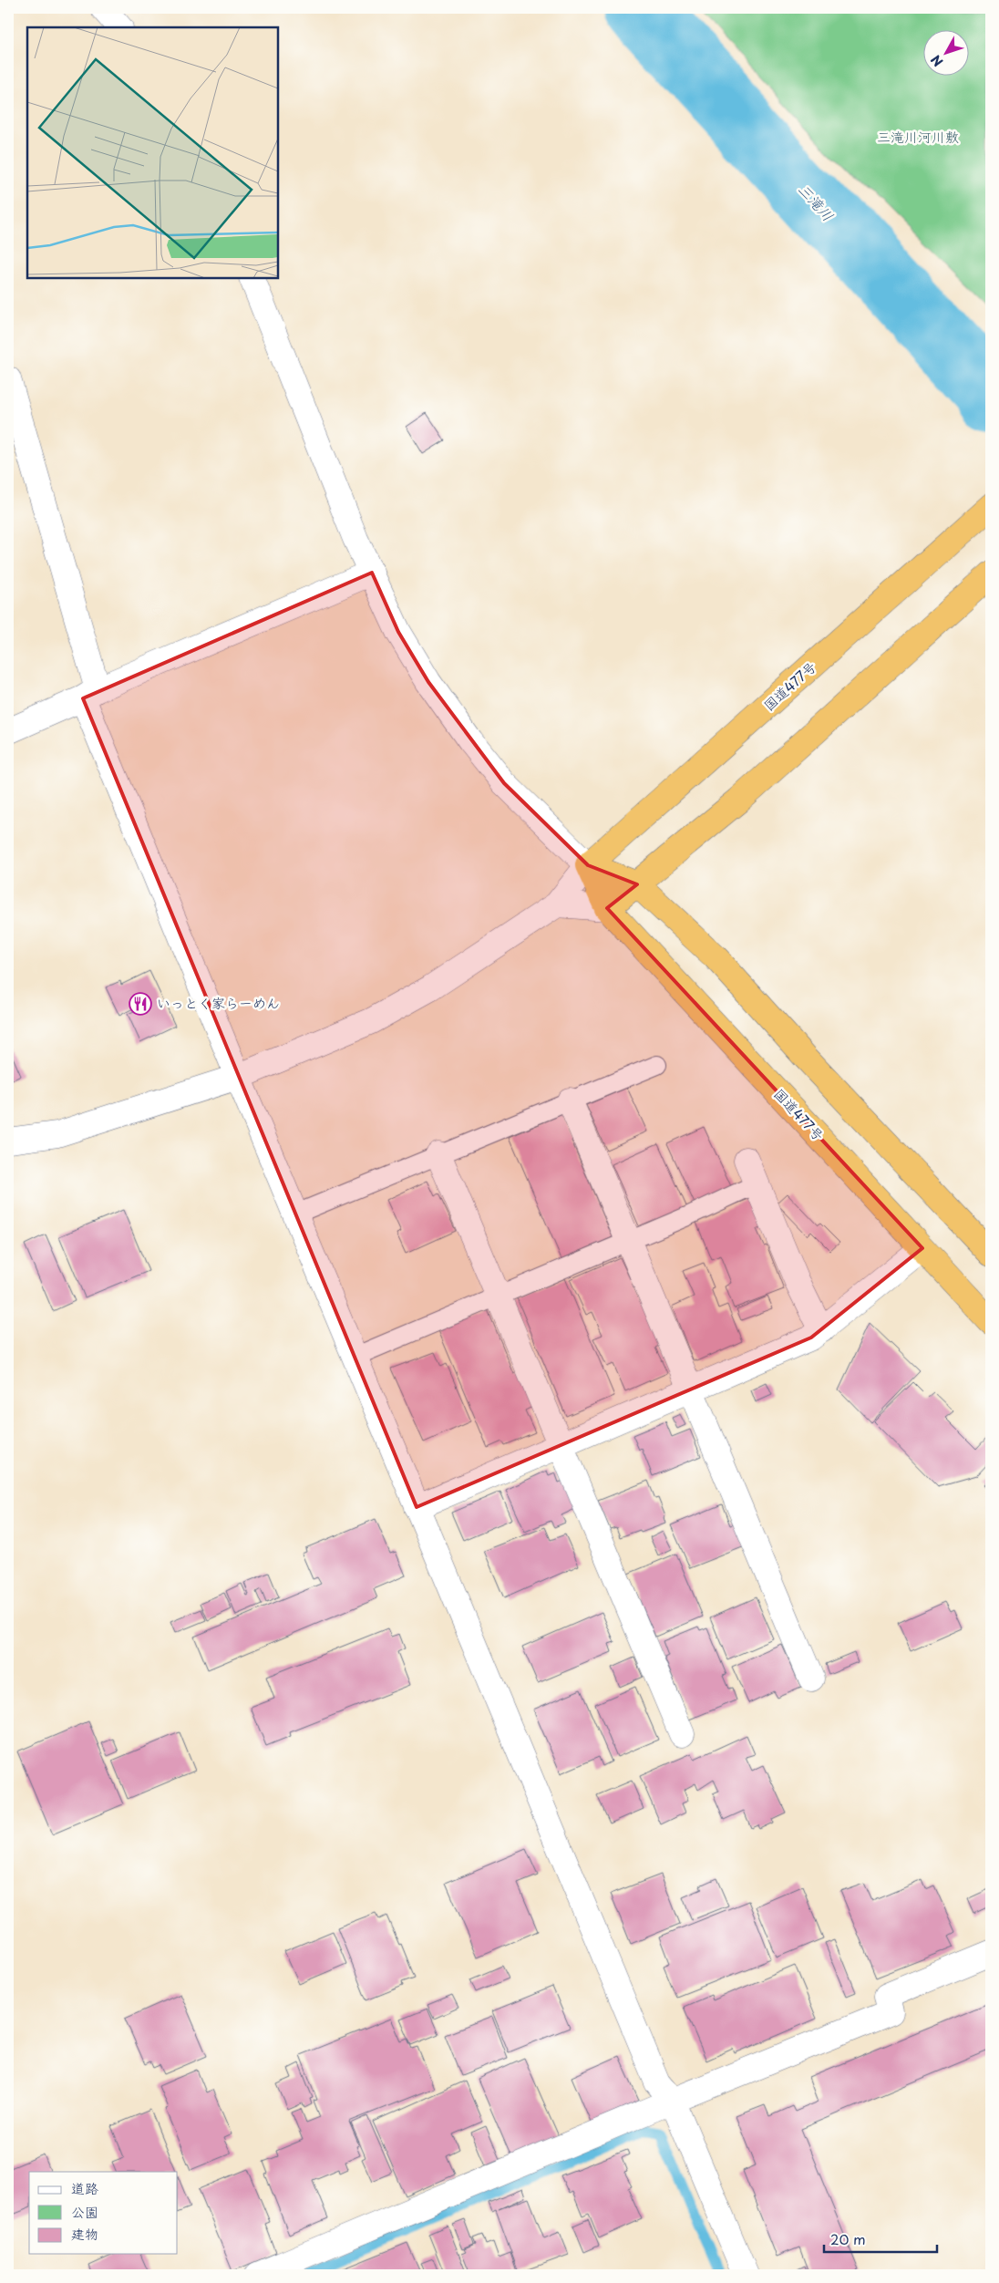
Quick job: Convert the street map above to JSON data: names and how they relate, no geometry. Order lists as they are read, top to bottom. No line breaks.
{"streets":{"highway":["国道477号"]},"water":["三滝川"],"parks":["三滝川河川敷"],"places":{"restaurant":["いっとく家らーめん"]},"legend":["道路","公園","建物"],"scale_bar":"20 m","north":"bottom left"}
